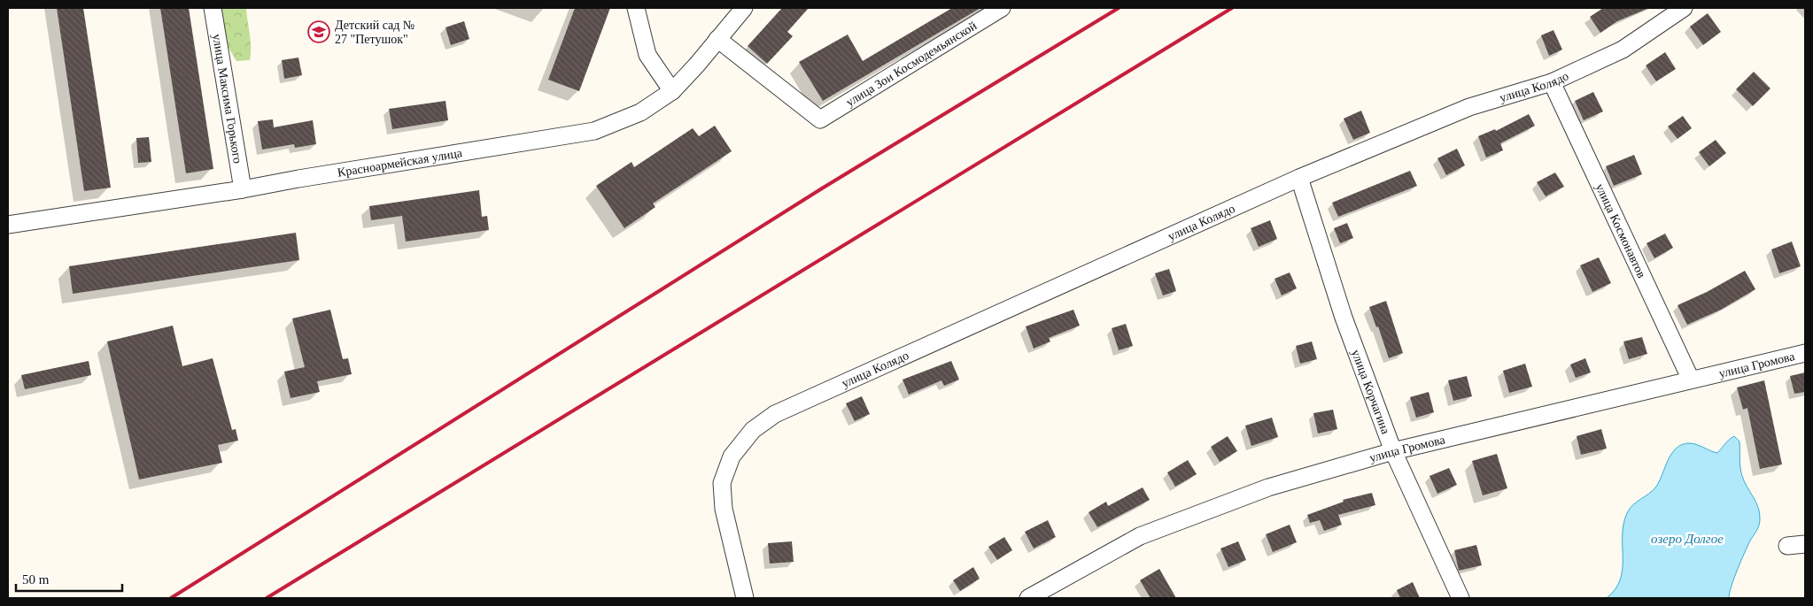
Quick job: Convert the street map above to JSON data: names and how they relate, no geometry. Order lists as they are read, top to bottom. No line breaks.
{"streets":{"street":["улица Зои Космодемьянской","улица Колядо","улица Максима Горького","Красноармейская улица","улица Космонавтов","улица Громова","улица Корчагина"]},"crossings":[["улица Зои Космодемьянской","Красноармейская улица"],["улица Колядо","улица Космонавтов"],["улица Колядо","улица Корчагина"],["улица Максима Горького","Красноармейская улица"],["улица Космонавтов","улица Громова"],["улица Громова","улица Корчагина"]],"water":["озеро Долгое"],"places":{"school or university":["Детский сад № 27 \"Петушок\""]},"scale_bar":"50 m"}
